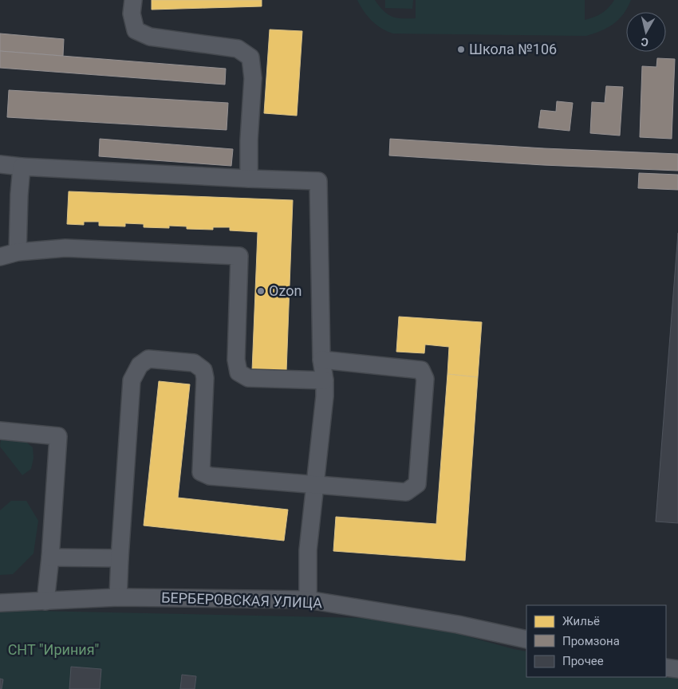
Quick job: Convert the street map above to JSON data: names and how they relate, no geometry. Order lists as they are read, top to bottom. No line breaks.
{"streets":{"street":["БЕРБЕРОВСКАЯ УЛИЦА"]},"parks":["СНТ \"Ириния\""],"places":["Школа №106","Ozon"],"legend":["Жильё","Промзона","Прочее"],"north":"bottom"}
